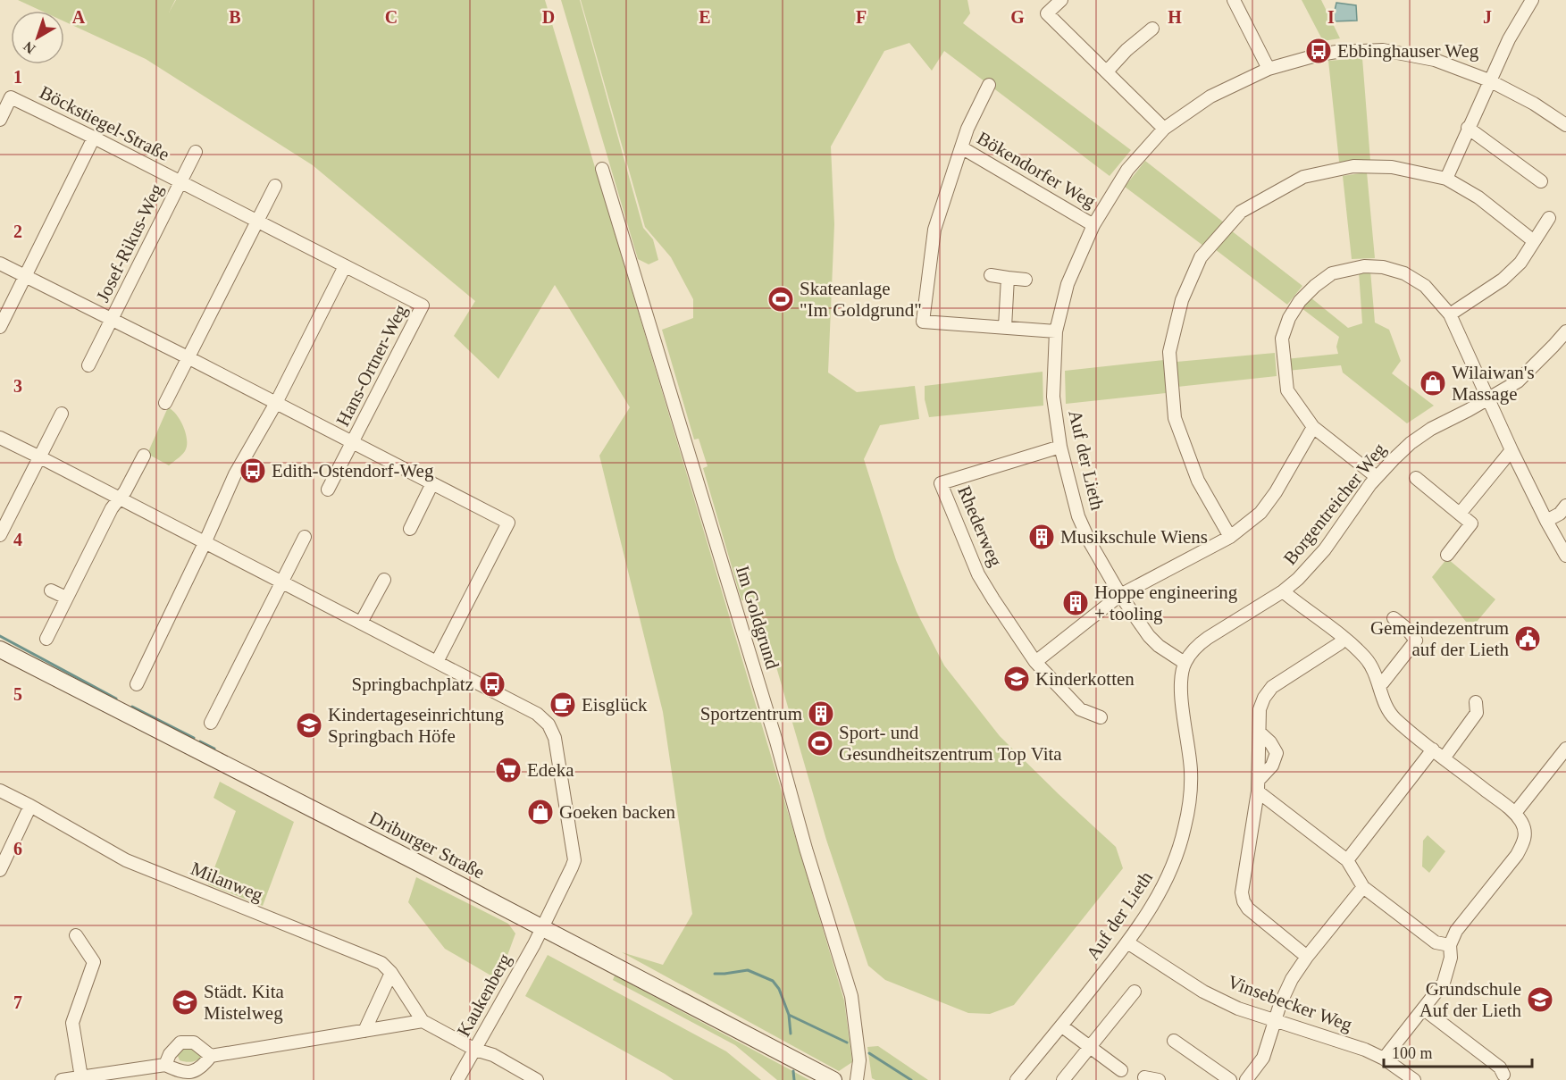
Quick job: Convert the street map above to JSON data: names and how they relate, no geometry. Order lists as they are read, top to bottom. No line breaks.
{"streets":{"main road":["Driburger Straße"],"street":["Böckstiegel-Straße","Bökendorfer Weg","Josef-Rikus-Weg","Hans-Ortner-Weg","Auf der Lieth","Borgentreicher Weg","Rhederweg","Im Goldgrund","Milanweg","Kaukenberg","Vinsebecker Weg"]},"crossings":[["Böckstiegel-Straße","Josef-Rikus-Weg"],["Böckstiegel-Straße","Hans-Ortner-Weg"],["Bökendorfer Weg","Auf der Lieth"],["Auf der Lieth","Borgentreicher Weg"],["Auf der Lieth","Rhederweg"],["Auf der Lieth","Vinsebecker Weg"],["Driburger Straße","Kaukenberg"]],"places":{"bus stop":["Ebbinghauser Weg","Edith-Ostendorf-Weg","Springbachplatz"],"sports":["Skateanlage \"Im Goldgrund\"","Sport- und Gesundheitszentrum Top Vita"],"shop":["Wilaiwan's Massage","Goeken backen"],"building":["Musikschule Wiens","Hoppe engineering + tooling","Sportzentrum"],"public building":["Gemeindezentrum auf der Lieth"],"school or university":["Kinderkotten","Kindertageseinrichtung Springbach Höfe","Grundschule Auf der Lieth","Städt. Kita Mistelweg"],"cafe":["Eisglück"],"supermarket":["Edeka"]},"scale_bar":"100 m","north":"bottom left","grid":{"columns":["A","B","C","D","E","F","G","H","I","J"],"rows":["1","2","3","4","5","6","7"]}}
